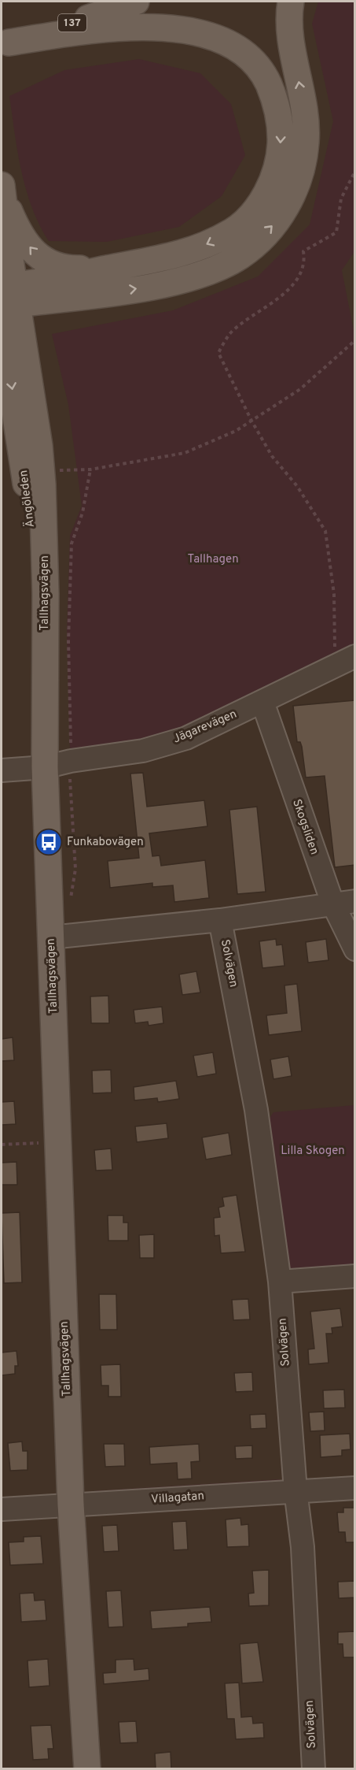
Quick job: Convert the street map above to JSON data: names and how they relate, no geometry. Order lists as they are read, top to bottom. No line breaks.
{"streets":{"main road":["137","Ängöleden","Tallhagsvägen"],"street":["Jägarevägen","Skogsliden","Solvägen","Villagatan"]},"crossings":[["Ängöleden","Tallhagsvägen"],["Tallhagsvägen","Jägarevägen"],["Tallhagsvägen","Villagatan"],["Jägarevägen","Skogsliden"],["Solvägen","Villagatan"]],"one_way":["Ängöleden"],"parks":["Tallhagen","Lilla Skogen"],"places":{"bus stop":["Funkabovägen"]}}
